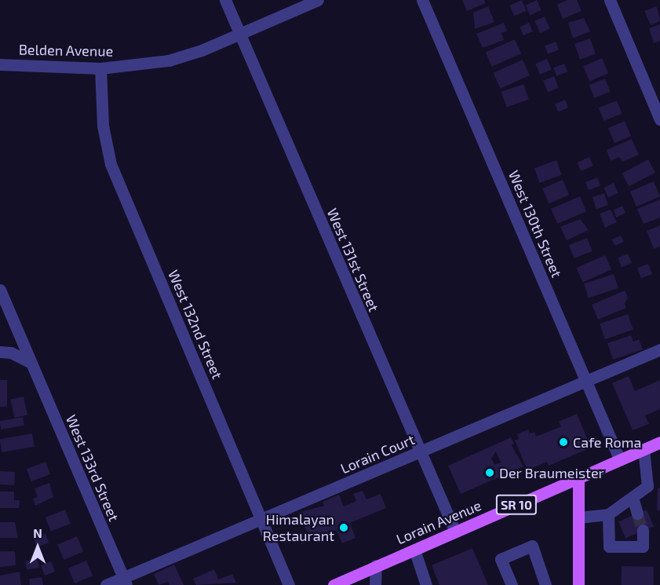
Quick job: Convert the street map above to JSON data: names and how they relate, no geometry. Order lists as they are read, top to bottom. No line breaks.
{"streets":{"main road":["SR 10","Lorain Avenue"],"street":["Belden Avenue","West 130th Street","West 131st Street","West 132nd Street","Lorain Court","West 133rd Street"]},"crossings":[["Belden Avenue","West 131st Street"],["Belden Avenue","West 132nd Street"],["West 130th Street","Lorain Court"],["West 130th Street","Lorain Avenue"],["West 131st Street","Lorain Court"],["West 131st Street","Lorain Avenue"],["West 132nd Street","Lorain Court"],["Lorain Court","West 133rd Street"]],"places":["Cafe Roma","Der Braumeister","Himalayan Restaurant"],"north":"top"}
